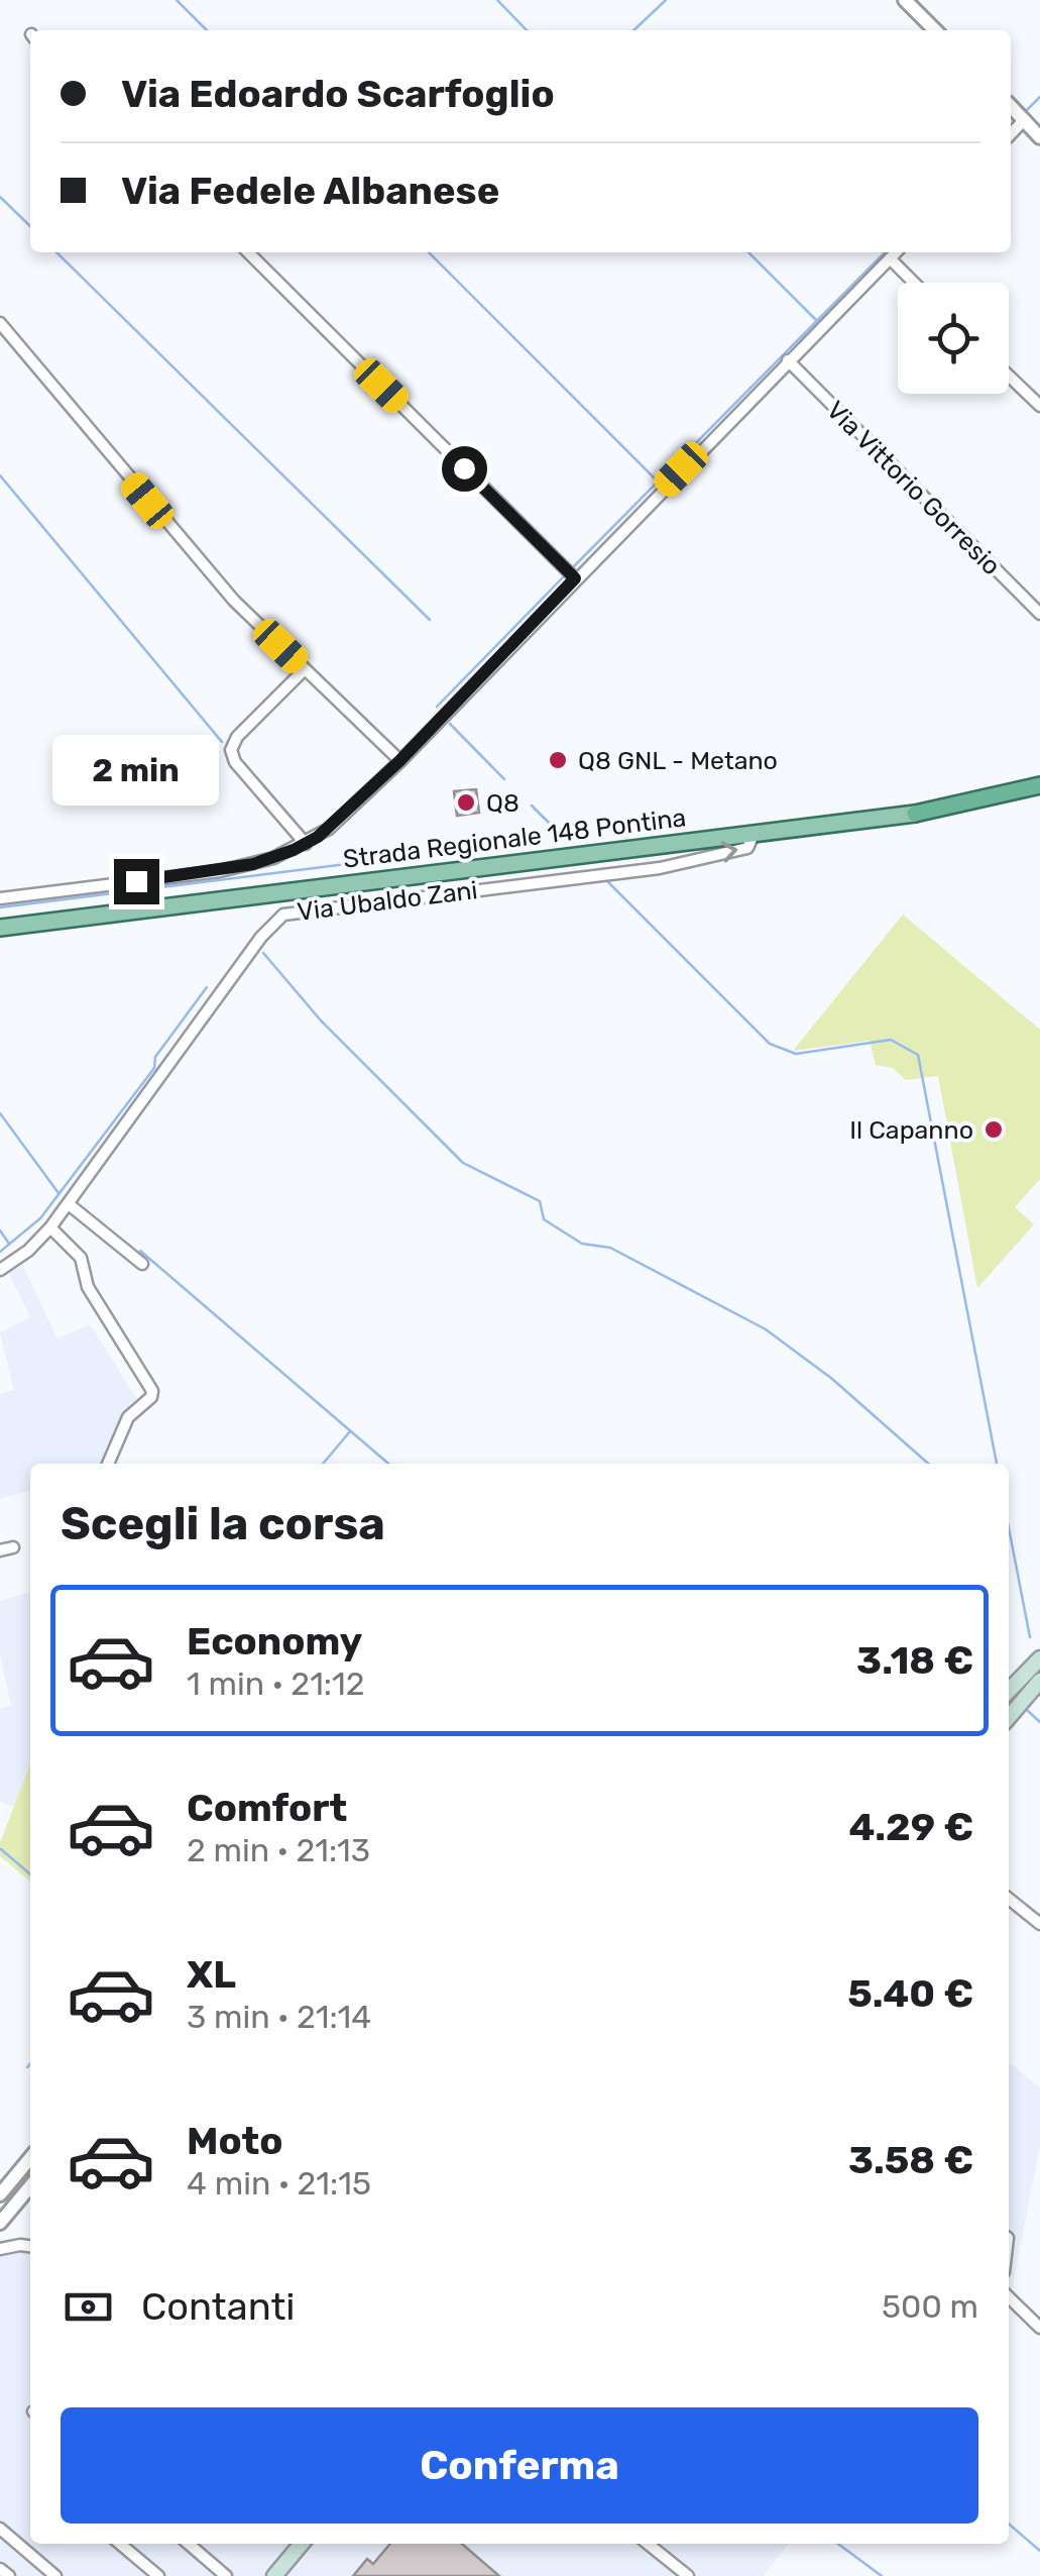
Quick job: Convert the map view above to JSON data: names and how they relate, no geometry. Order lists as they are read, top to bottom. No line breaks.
{"streets":{"highway":["Strada Regionale 148 Pontina"],"street":["Via Vittorio Gorresio","Via Ubaldo Zani"]},"crossings":[["Strada Regionale 148 Pontina","Via Ubaldo Zani"]],"one_way":["Via Ubaldo Zani"],"places":["Q8 GNL - Metano","Q8","Il Capanno"],"page":{"banner":["Via Edoardo Scarfoglio","Via Fedele Albanese"],"bubble":"2 min","heading":"Scegli la corsa","list":[{"name":"Economy","note":"1 min · 21:12","value":"3.18 €"},{"name":"Comfort","note":"2 min · 21:13","value":"4.29 €"},{"name":"XL","note":"3 min · 21:14","value":"5.40 €"},{"name":"Moto","note":"4 min · 21:15","value":"3.58 €"}],"pay":["Contanti","500 m"],"buttons":"Conferma"}}
